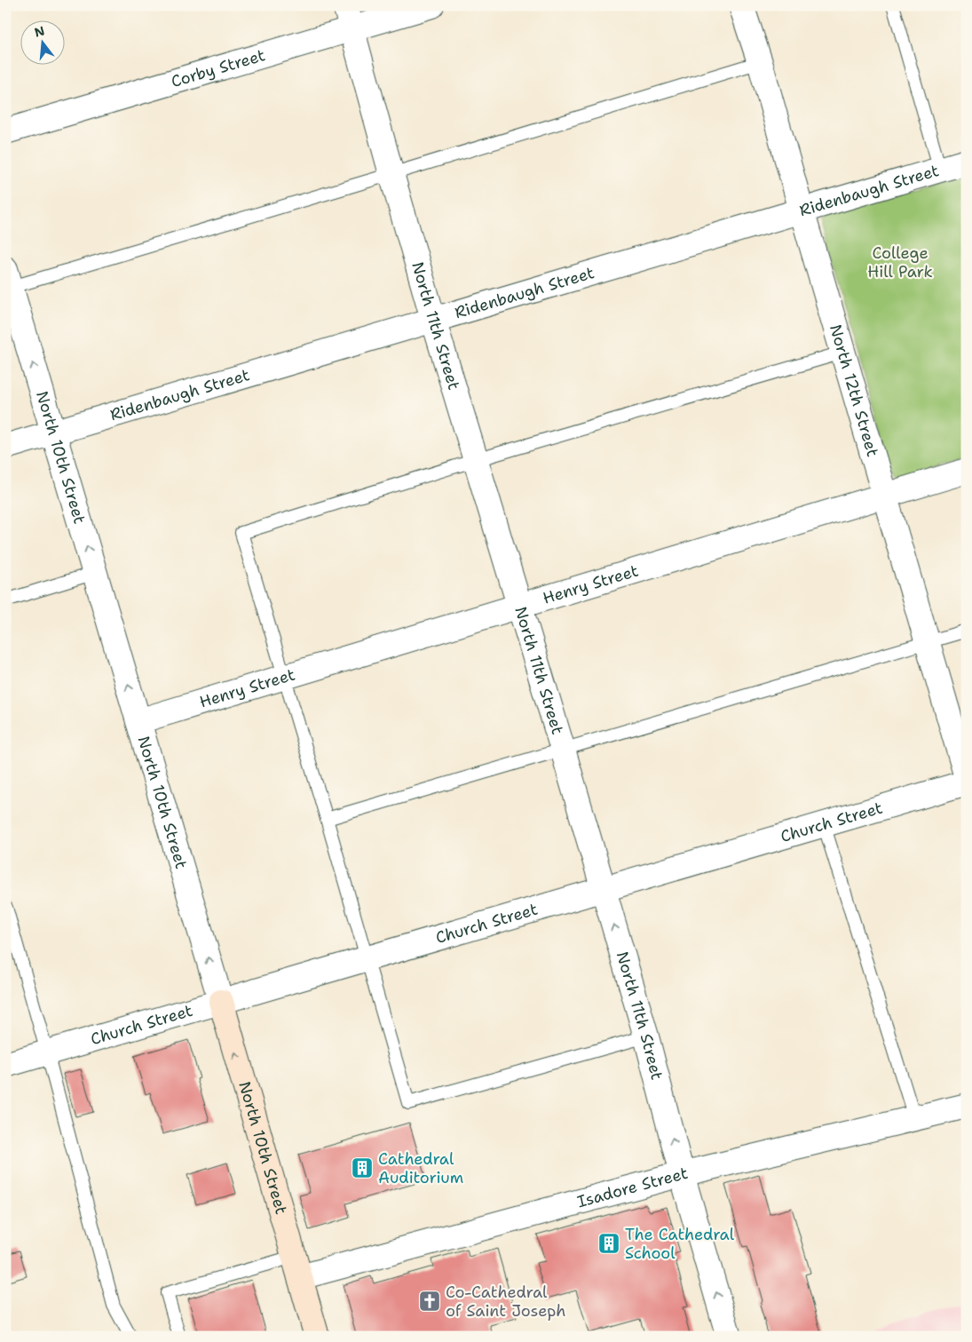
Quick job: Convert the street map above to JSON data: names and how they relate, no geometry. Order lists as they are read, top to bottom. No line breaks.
{"streets":{"street":["Corby Street","Ridenbaugh Street","North 11th Street","North 12th Street","North 10th Street","Henry Street","Church Street","Isadore Street"]},"crossings":[["Corby Street","North 11th Street"],["Ridenbaugh Street","North 11th Street"],["Ridenbaugh Street","North 12th Street"],["Ridenbaugh Street","North 10th Street"],["North 11th Street","Henry Street"],["North 11th Street","Church Street"],["North 11th Street","Isadore Street"],["North 12th Street","Henry Street"],["North 10th Street","Henry Street"],["North 10th Street","Church Street"],["North 10th Street","Isadore Street"]],"one_way":["North 10th Street"],"parks":["College Hill Park"],"places":{"building":["Cathedral Auditorium","The Cathedral School"],"church":["Co-Cathedral of Saint Joseph"]},"north":"top"}
